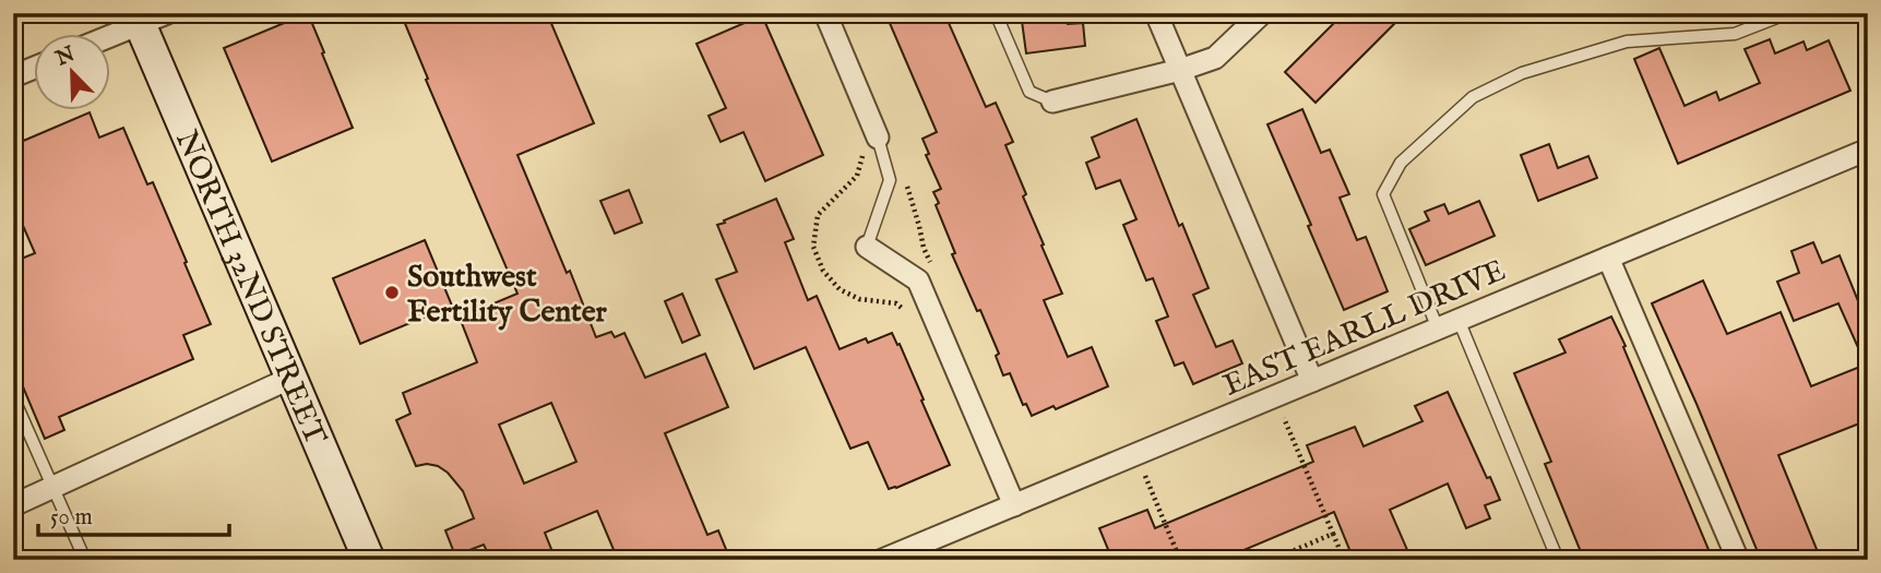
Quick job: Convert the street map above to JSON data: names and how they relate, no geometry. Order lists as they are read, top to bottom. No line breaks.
{"streets":{"main road":["NORTH 32ND STREET"],"street":["EAST EARLL DRIVE"]},"places":["Southwest Fertility Center"],"scale_bar":"50 m","north":"top left"}
